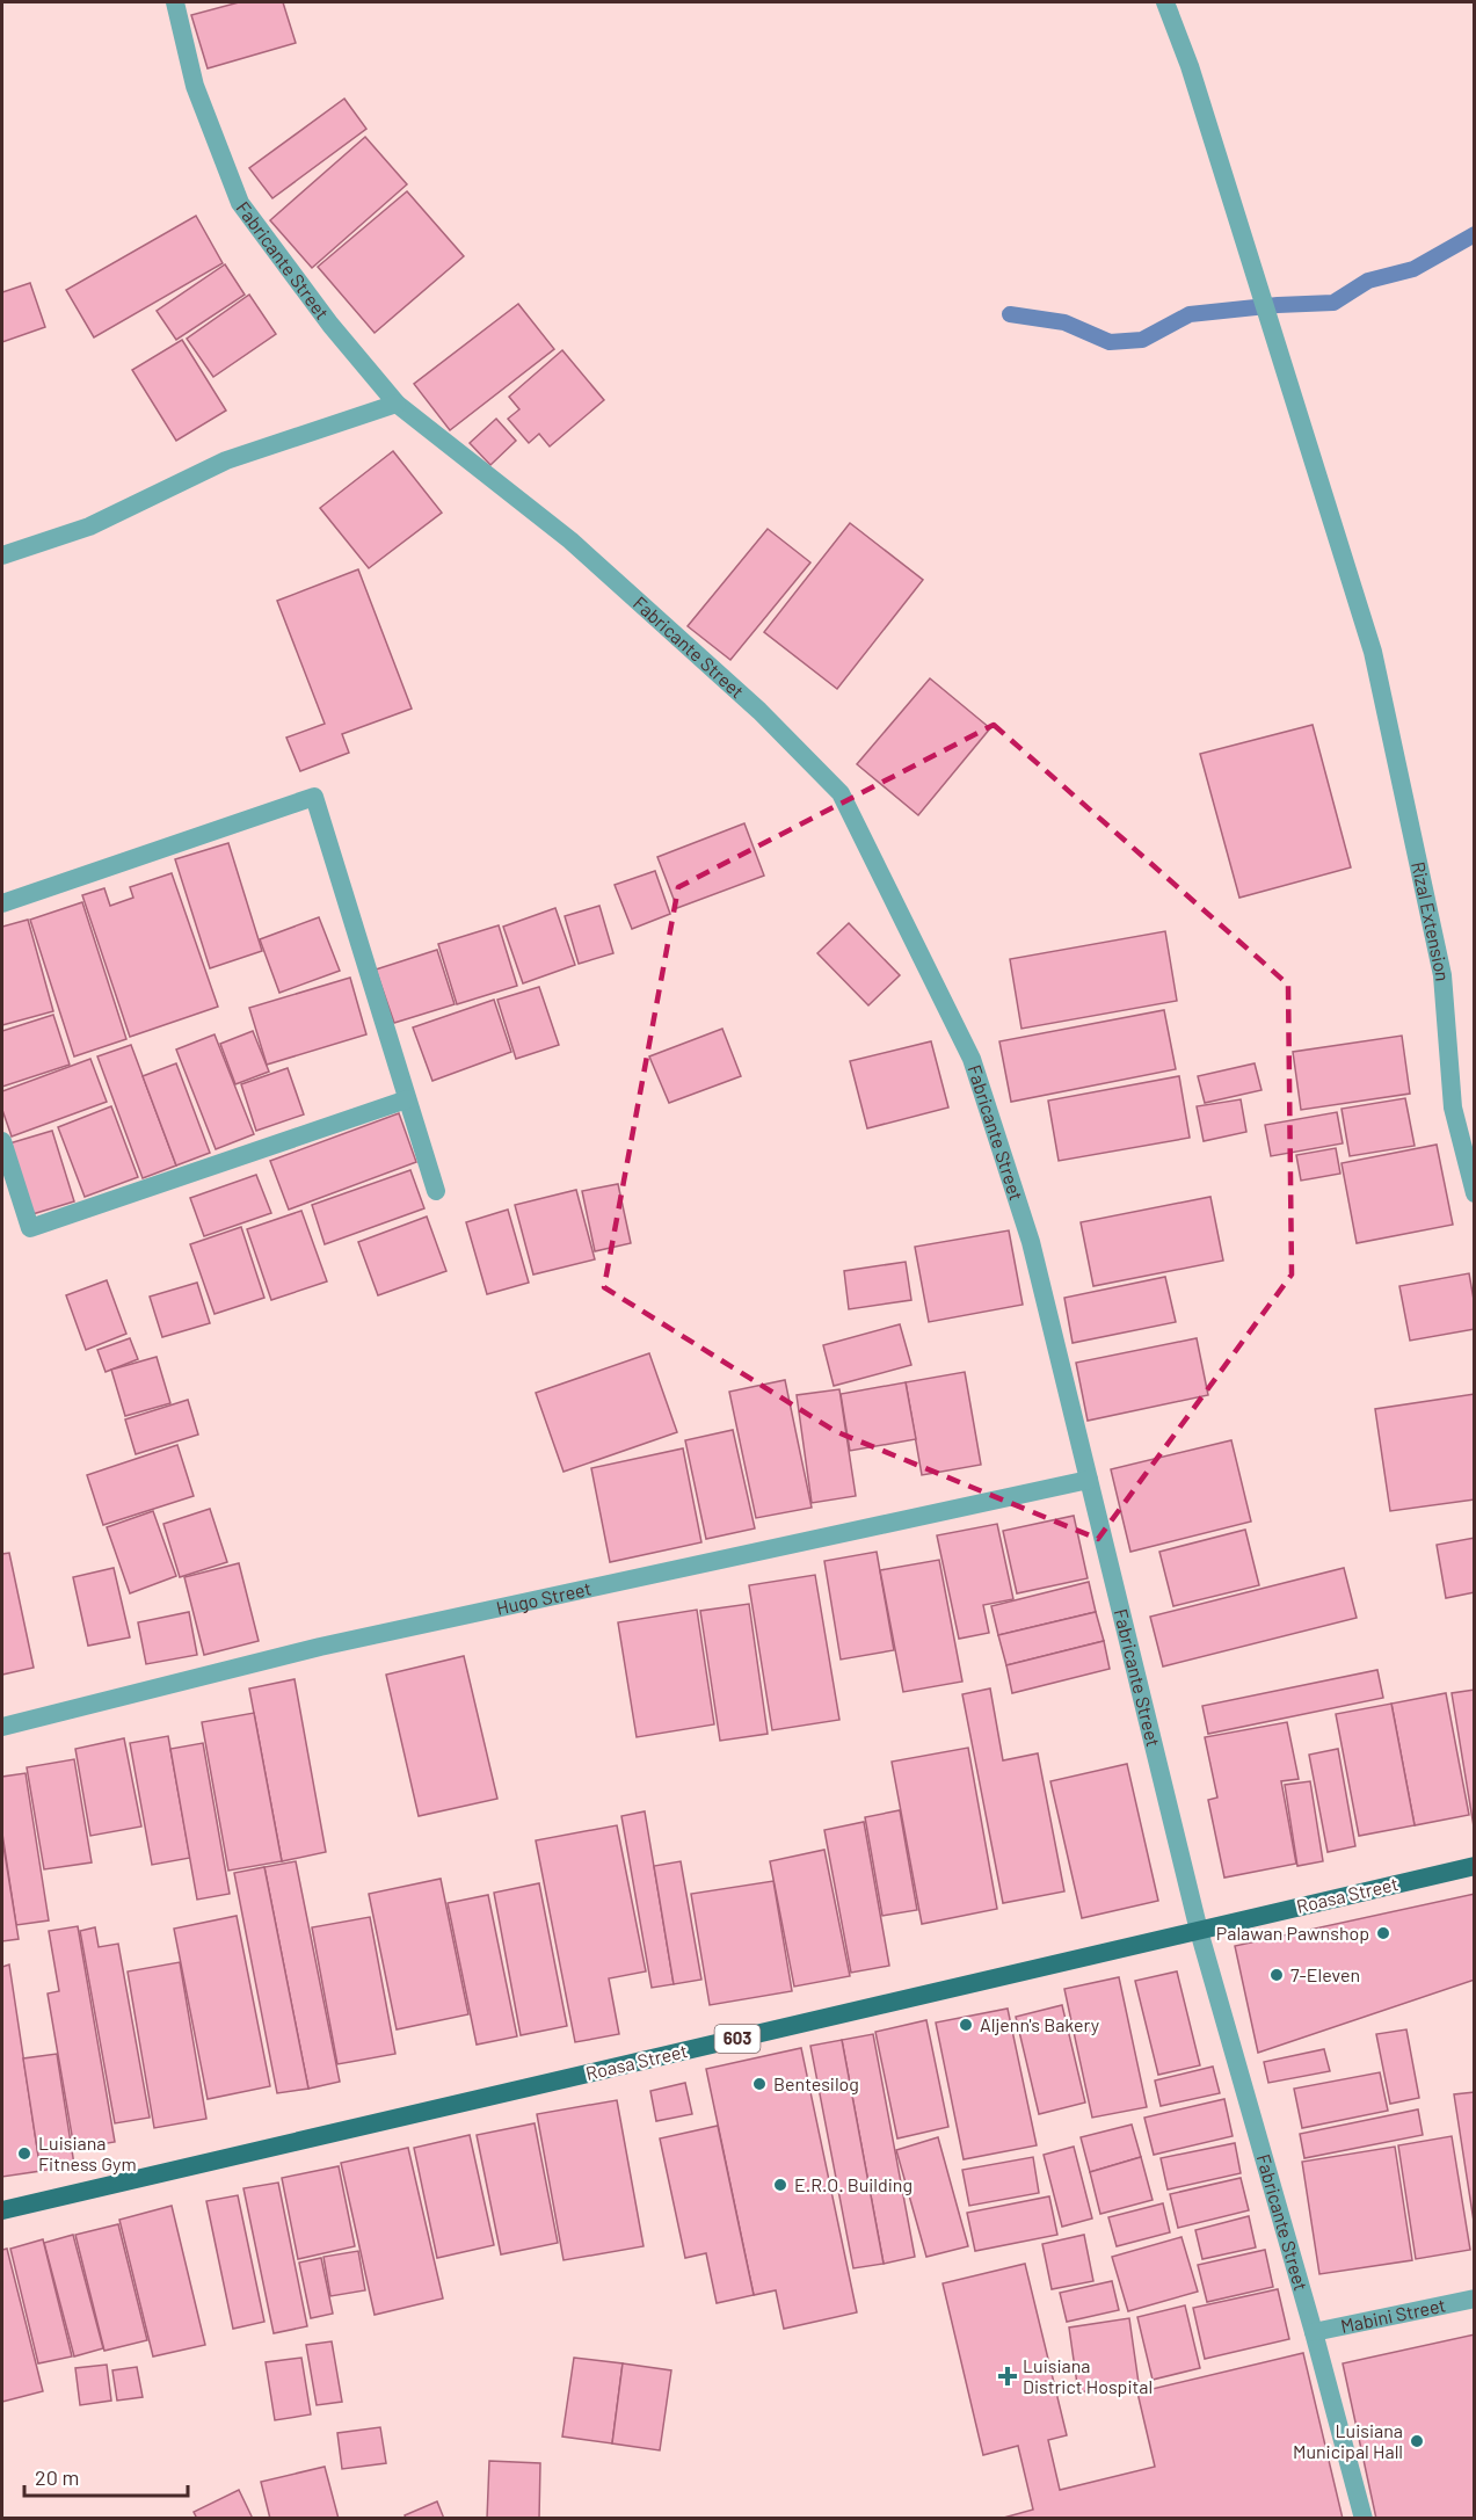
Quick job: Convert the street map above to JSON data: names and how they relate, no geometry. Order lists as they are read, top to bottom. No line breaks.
{"streets":{"main road":["Roasa Street","603"],"street":["Fabricante Street","Rizal Extension","Hugo Street","Mabini Street"]},"crossings":[["Fabricante Street","Hugo Street"],["Fabricante Street","Roasa Street"],["Fabricante Street","Mabini Street"]],"places":{"other":["Palawan Pawnshop","7-Eleven","Aljenn's Bakery","Bentesilog","Luisiana Fitness Gym","E.R.O. Building","Luisiana Municipal Hall"],"health":["Luisiana District Hospital"]},"scale_bar":"20 m"}
